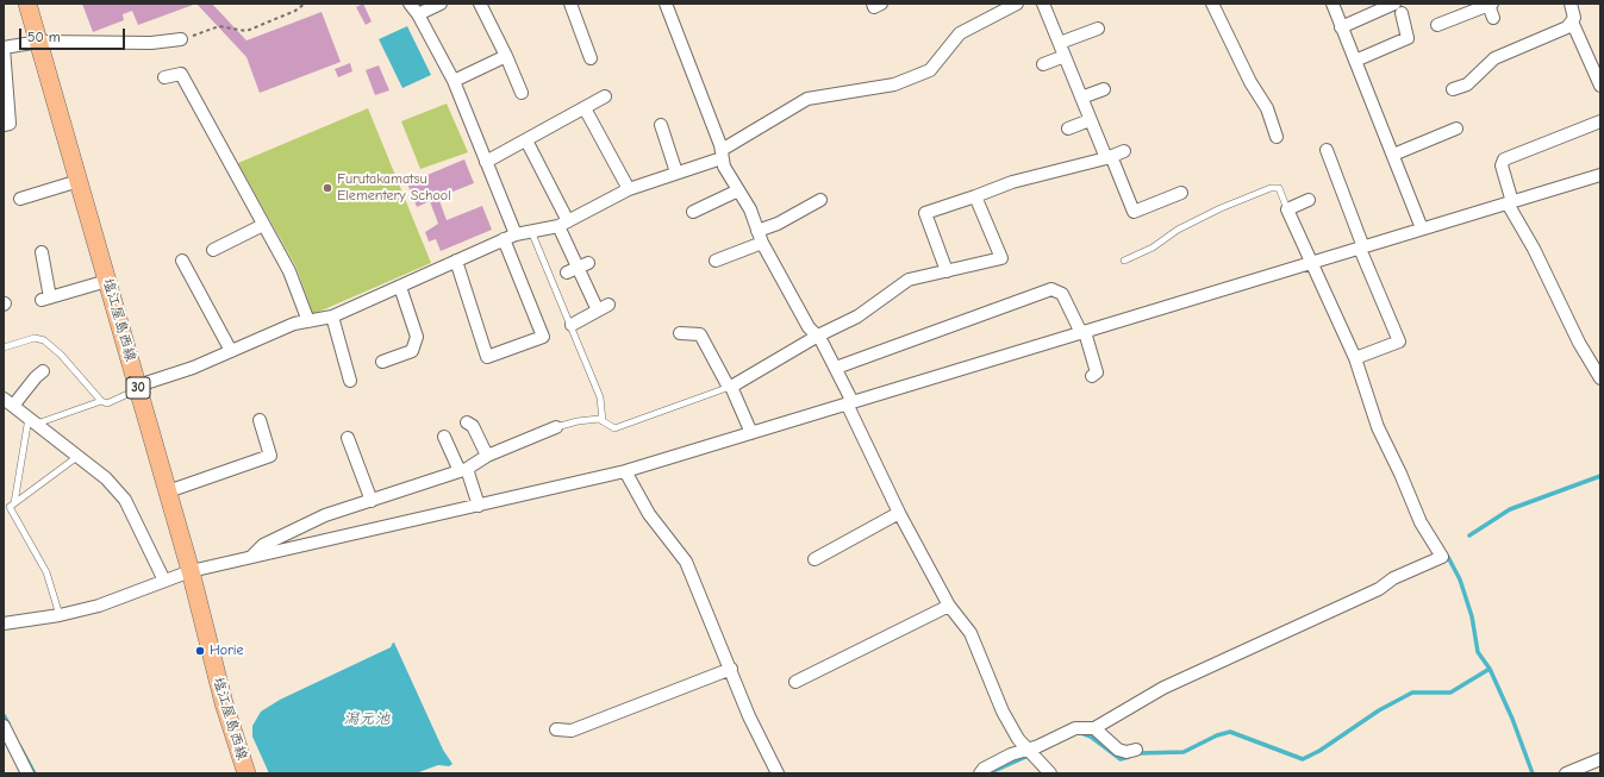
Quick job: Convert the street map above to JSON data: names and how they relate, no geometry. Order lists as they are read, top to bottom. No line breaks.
{"streets":{"main road":["塩江屋島西線","30"]},"water":["潟元池"],"places":["Furutakamatsu Elementery School","Horie"],"scale_bar":"50 m"}
